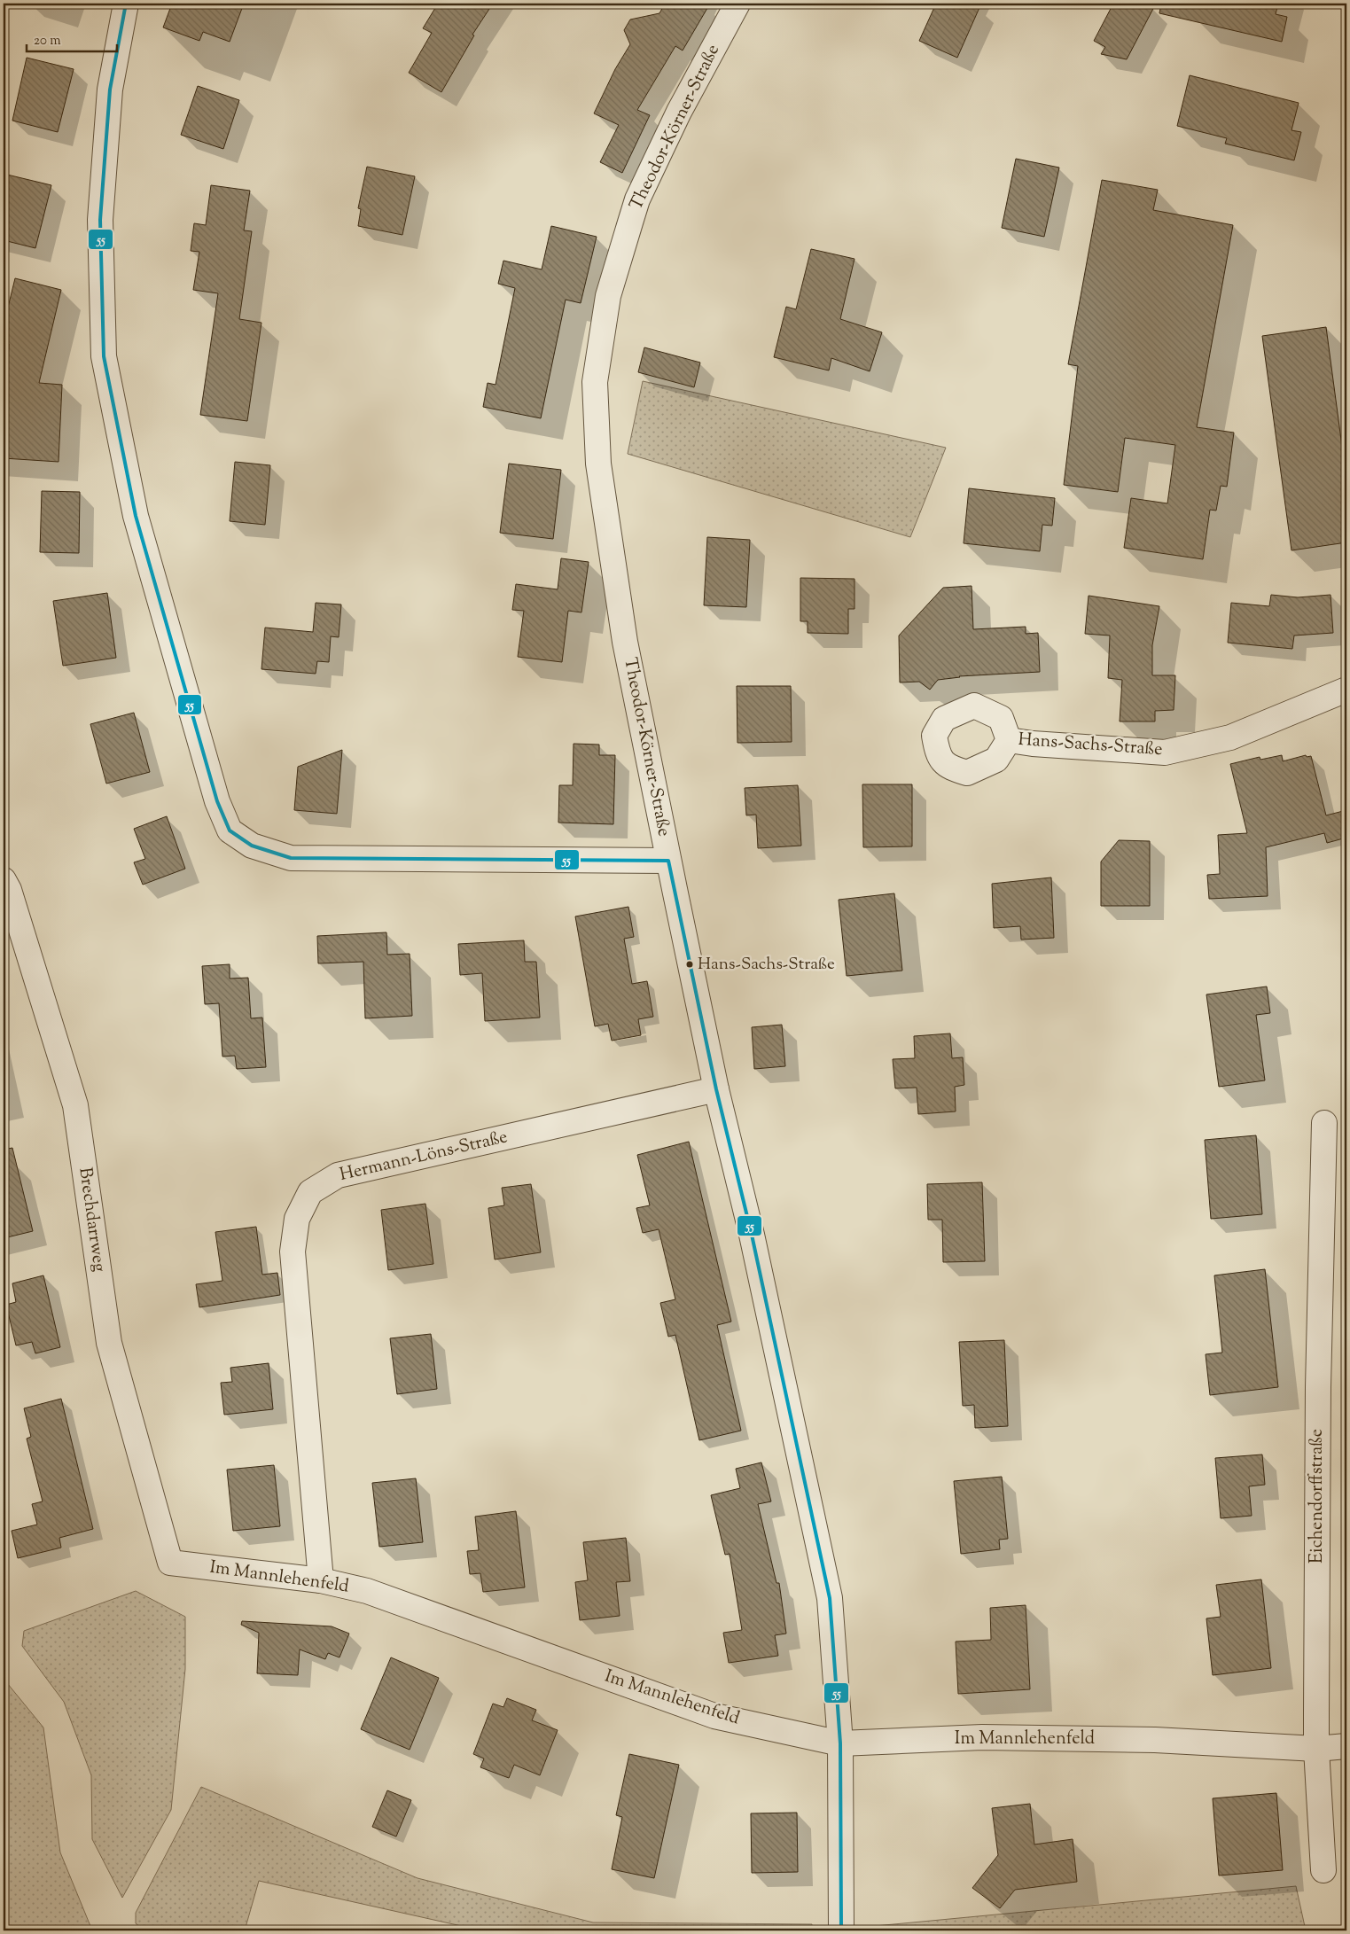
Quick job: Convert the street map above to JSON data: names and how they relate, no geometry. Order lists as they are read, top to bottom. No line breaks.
{"streets":{"street":["Theodor-Körner-Straße","Hans-Sachs-Straße","Hermann-Löns-Straße","Brechdarrweg","Eichendorffstraße","Im Mannlehenfeld"]},"crossings":[["Theodor-Körner-Straße","Hermann-Löns-Straße"],["Theodor-Körner-Straße","Im Mannlehenfeld"],["Hermann-Löns-Straße","Im Mannlehenfeld"],["Brechdarrweg","Im Mannlehenfeld"],["Eichendorffstraße","Im Mannlehenfeld"]],"places":["Hans-Sachs-Straße"],"lines":["transit line 55"],"scale_bar":"20 m"}
